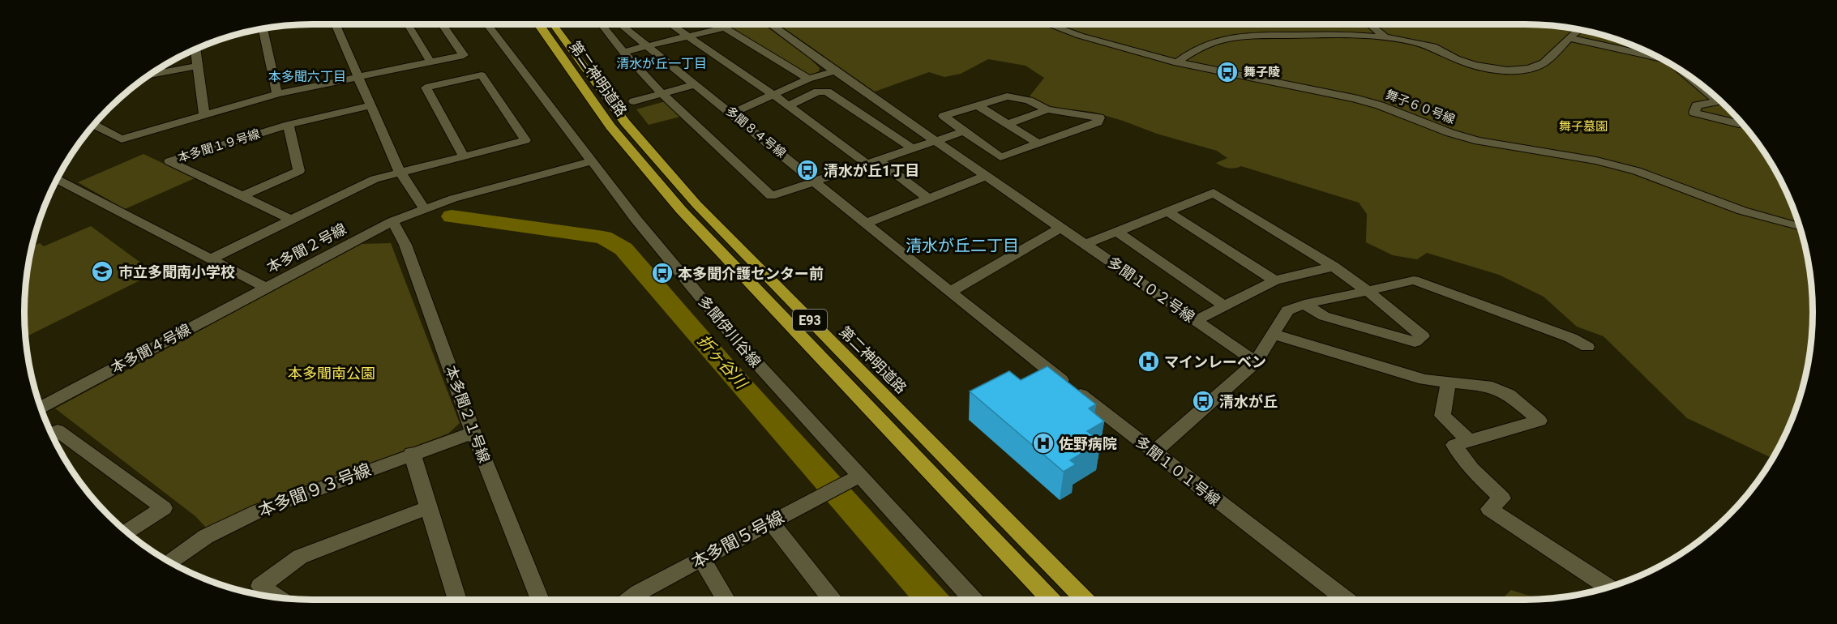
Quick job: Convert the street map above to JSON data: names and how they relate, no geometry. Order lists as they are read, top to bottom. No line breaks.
{"streets":{"highway":["第二神明道路","E93"],"street":["舞子６０号線","多聞８４号線","本多聞１９号線","本多聞２号線","多聞１０２号線","多聞伊川谷線","本多聞４号線","本多聞２１号線","多聞１０１号線","本多聞９３号線","本多聞５号線"]},"crossings":[["多聞８４号線","多聞１０１号線"],["本多聞２号線","多聞伊川谷線"],["本多聞２号線","本多聞４号線"],["本多聞２号線","本多聞２１号線"],["多聞伊川谷線","本多聞５号線"],["本多聞２１号線","本多聞９３号線"]],"districts":["清水が丘一丁目","本多聞六丁目","清水が丘二丁目"],"water":["折ヶ谷川"],"parks":["舞子墓園","本多聞南公園"],"places":{"bus stop":["舞子陵","清水が丘1丁目","本多聞介護センター前","清水が丘"],"school or university":["市立多聞南小学校"],"hospital":["マインレーベン","佐野病院"]}}
